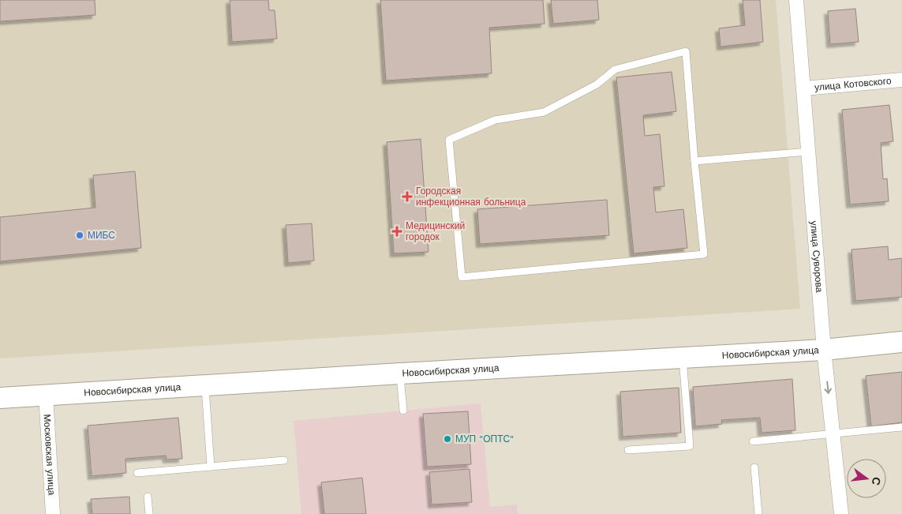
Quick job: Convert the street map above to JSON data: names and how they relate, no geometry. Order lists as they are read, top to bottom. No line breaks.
{"streets":{"main road":["Новосибирская улица"],"street":["улица Котовского","улица Суворова","Московская улица"]},"crossings":[["улица Котовского","улица Суворова"],["улица Суворова","Новосибирская улица"],["Новосибирская улица","Московская улица"]],"places":{"health":["Городская инфекционная больница","Медицинский городок"],"other":["МИБС","МУП \"ОПТС\""]},"north":"right"}
